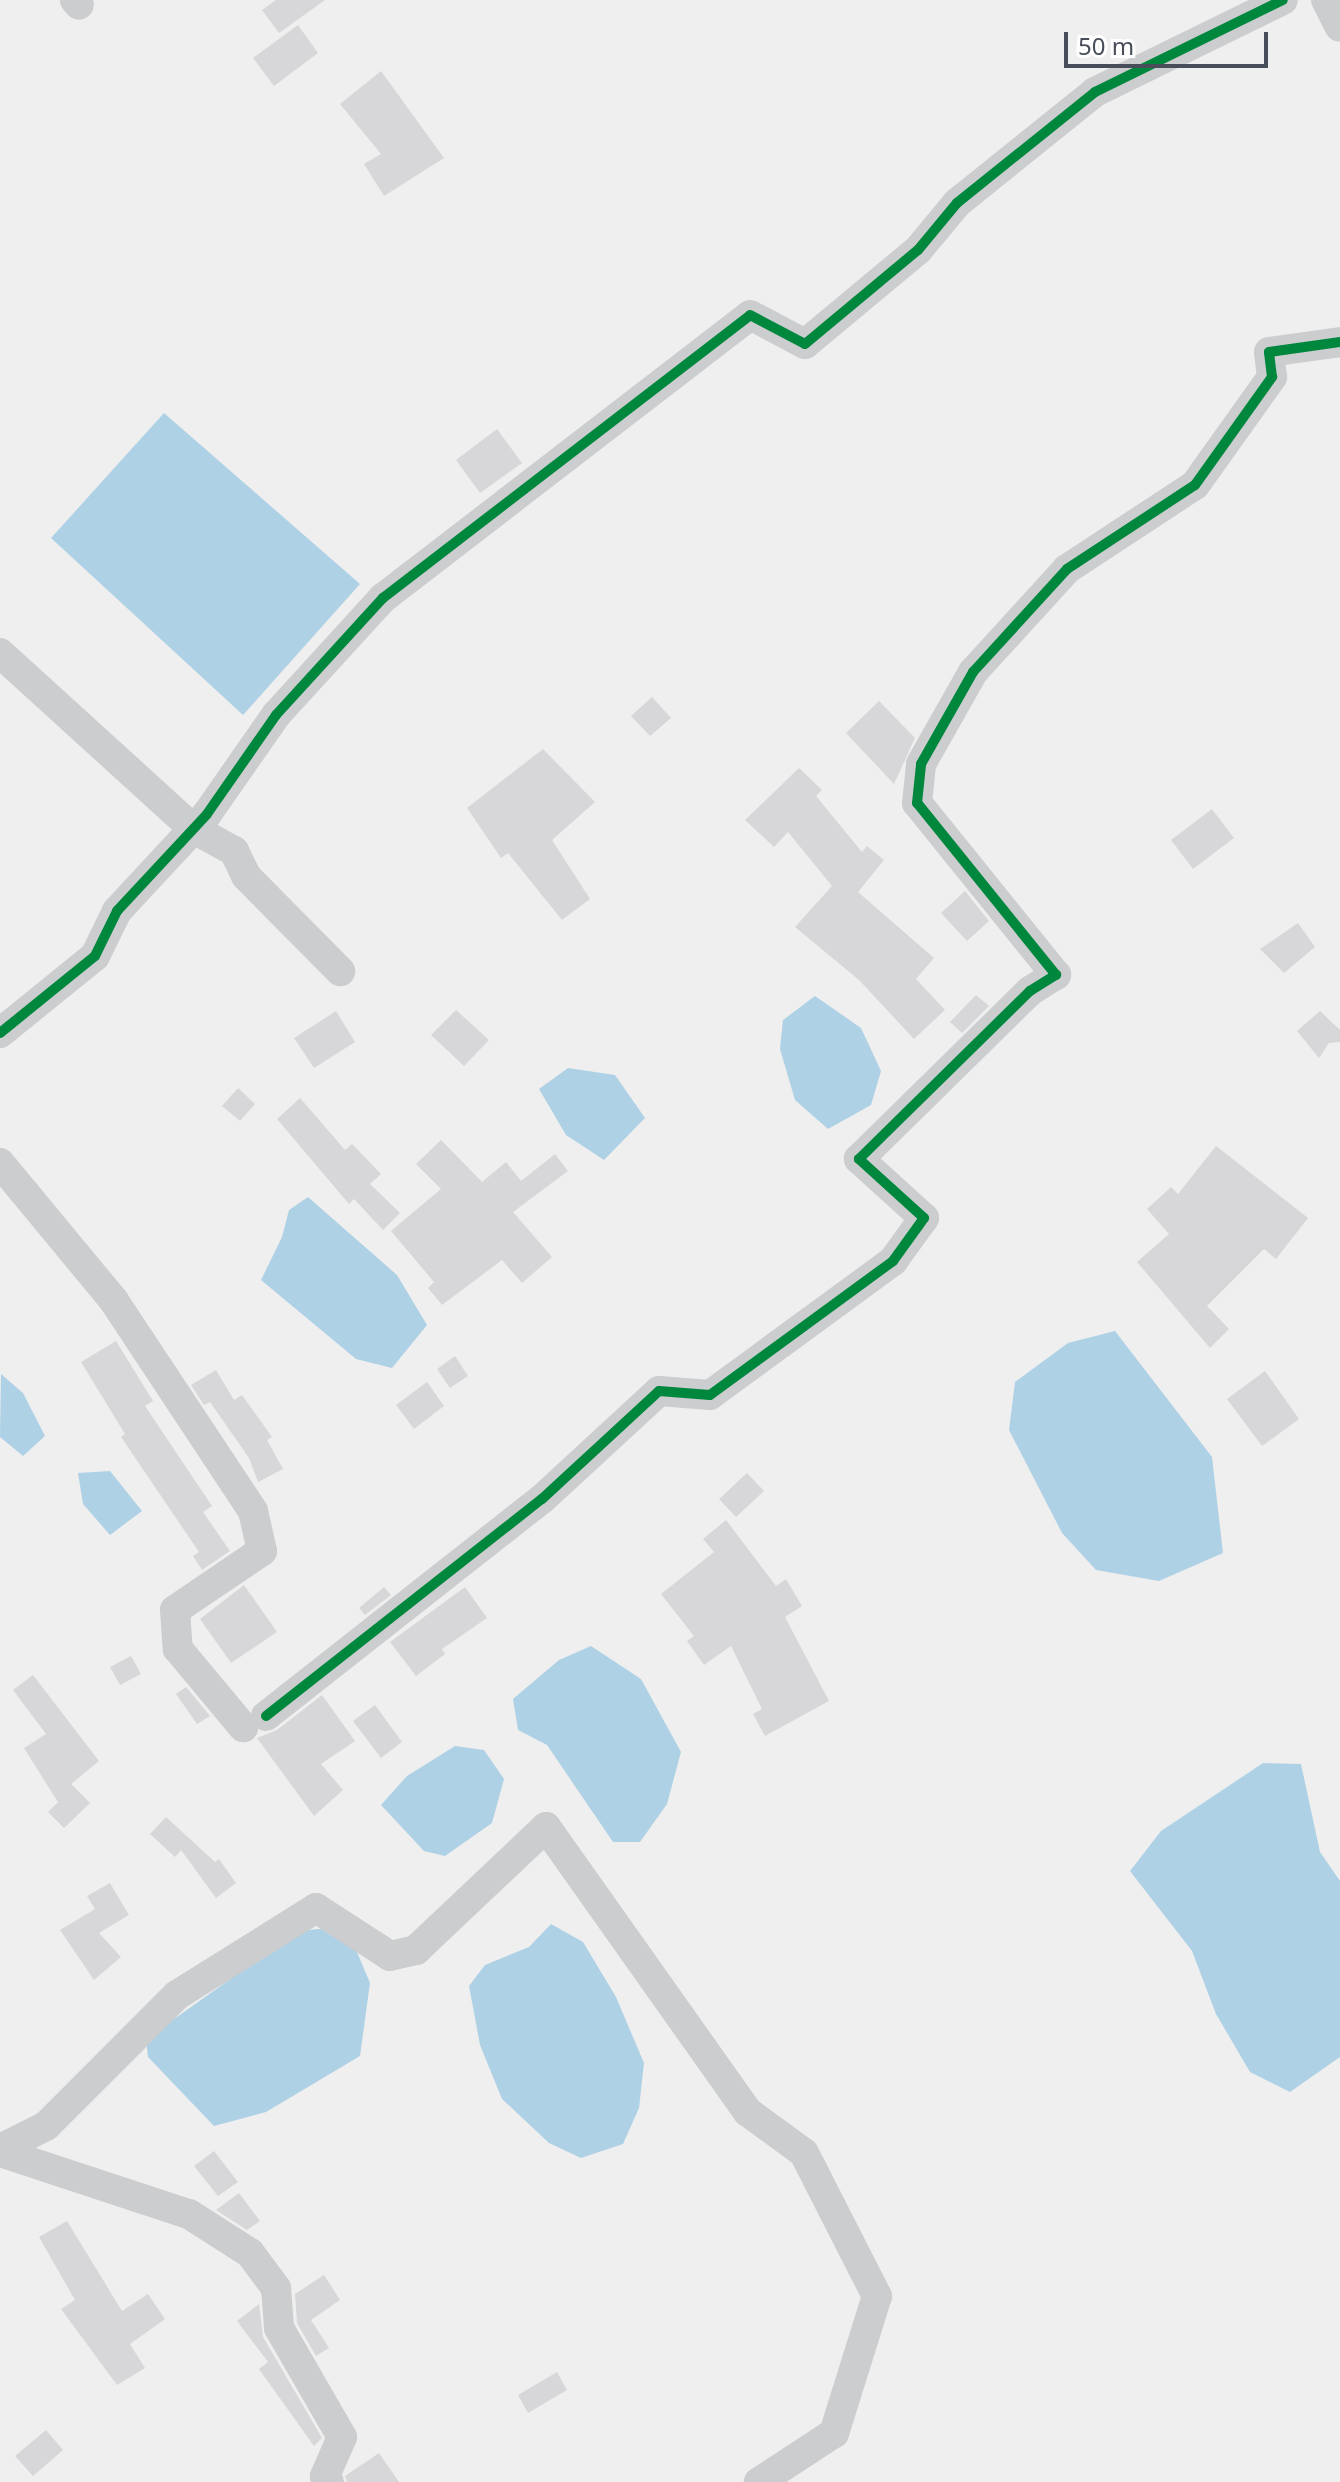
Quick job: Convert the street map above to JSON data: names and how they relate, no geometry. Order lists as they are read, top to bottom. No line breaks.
{"scale_bar":"50 m"}
